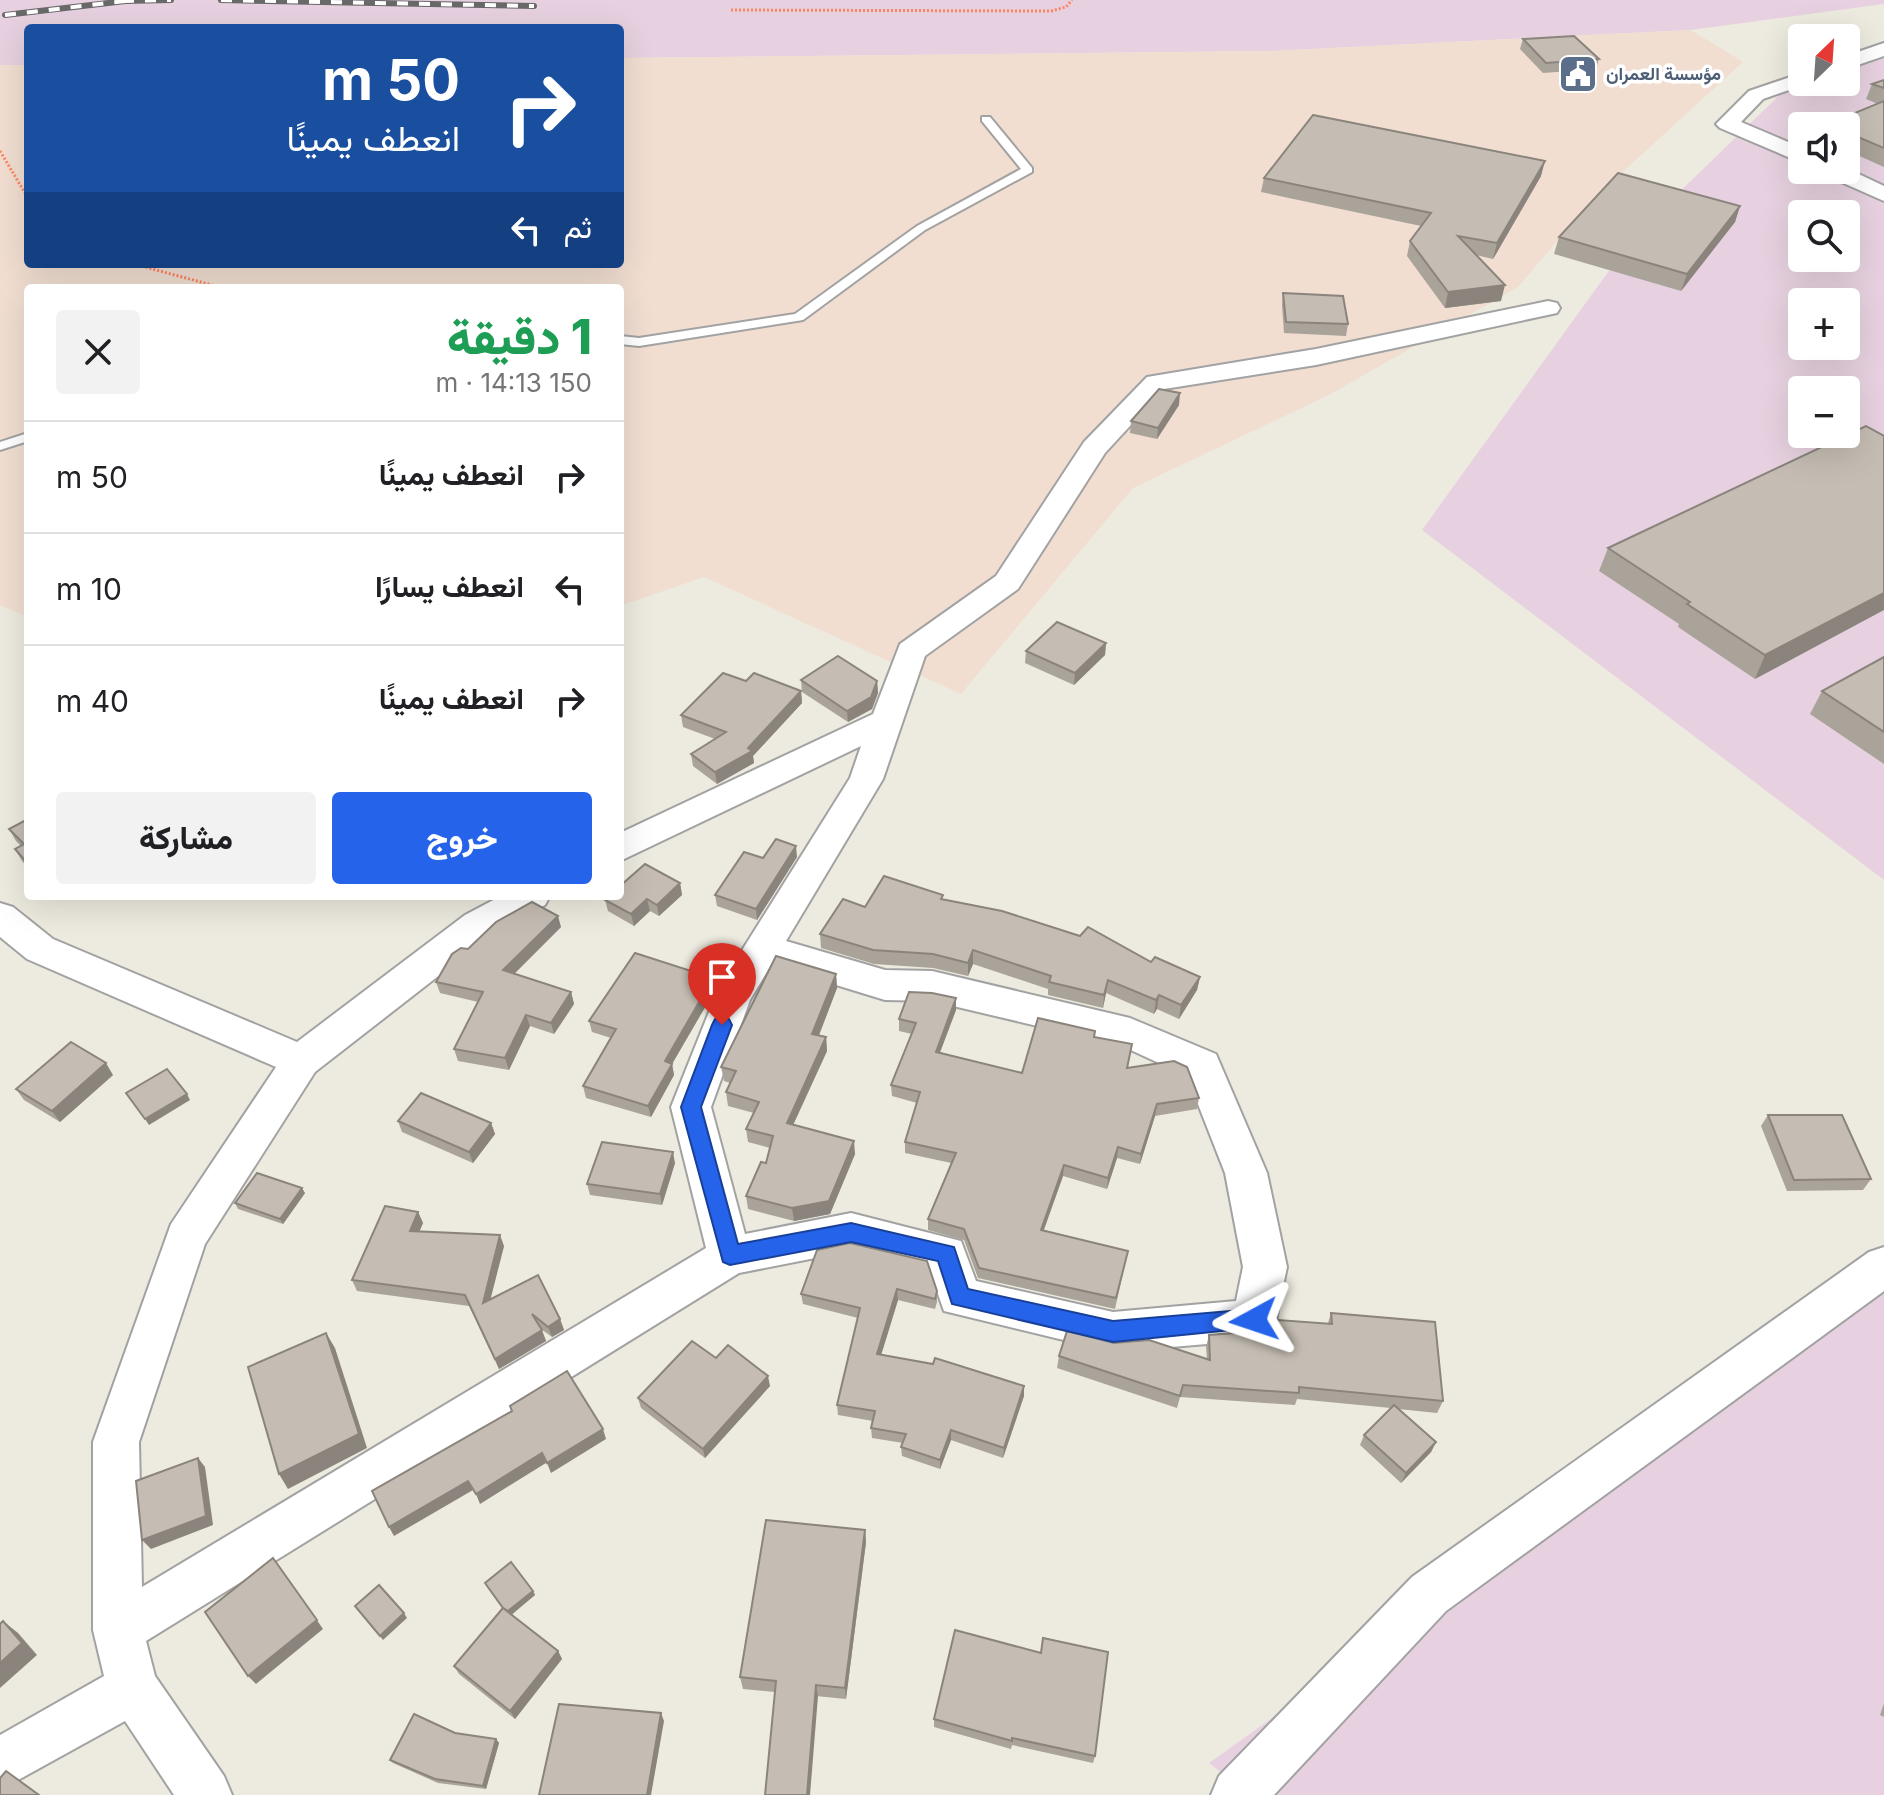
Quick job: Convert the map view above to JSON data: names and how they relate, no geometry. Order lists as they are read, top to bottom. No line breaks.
{"places":{"public building":["مؤسسة العمران"]},"north":"top right","page":{"map_buttons":["+","−"],"turn":["50 m","انعطف يمينًا"],"then":"ثم","heading":["1 دقيقة","150 m · 14:13"],"list":[{"name":"انعطف يمينًا","value":"50 m"},{"name":"انعطف يسارًا","value":"10 m"},{"name":"انعطف يمينًا","value":"40 m"}],"buttons":["خروج","مشاركة"]}}
